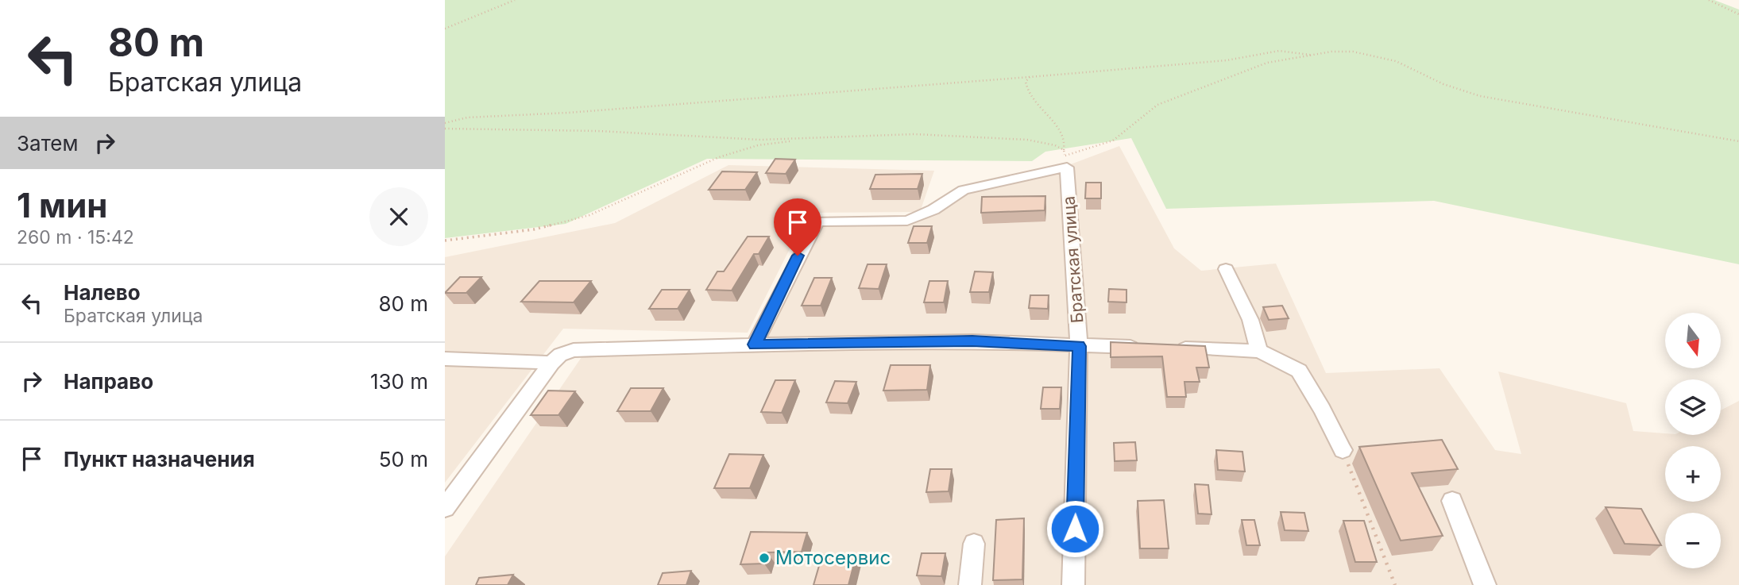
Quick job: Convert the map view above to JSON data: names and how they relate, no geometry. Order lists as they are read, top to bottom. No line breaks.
{"streets":{"street":["Братская улица"]},"places":["Мотосервис"],"north":"bottom","page":{"turn":["80 m","Братская улица"],"then":"Затем","heading":["1 мин","260 m · 15:42"],"list":[{"name":"Налево","note":"Братская улица","value":"80 m"},{"name":"Направо","value":"130 m"},{"name":"Пункт назначения","value":"50 m"}],"map_buttons":["+","−"]}}
